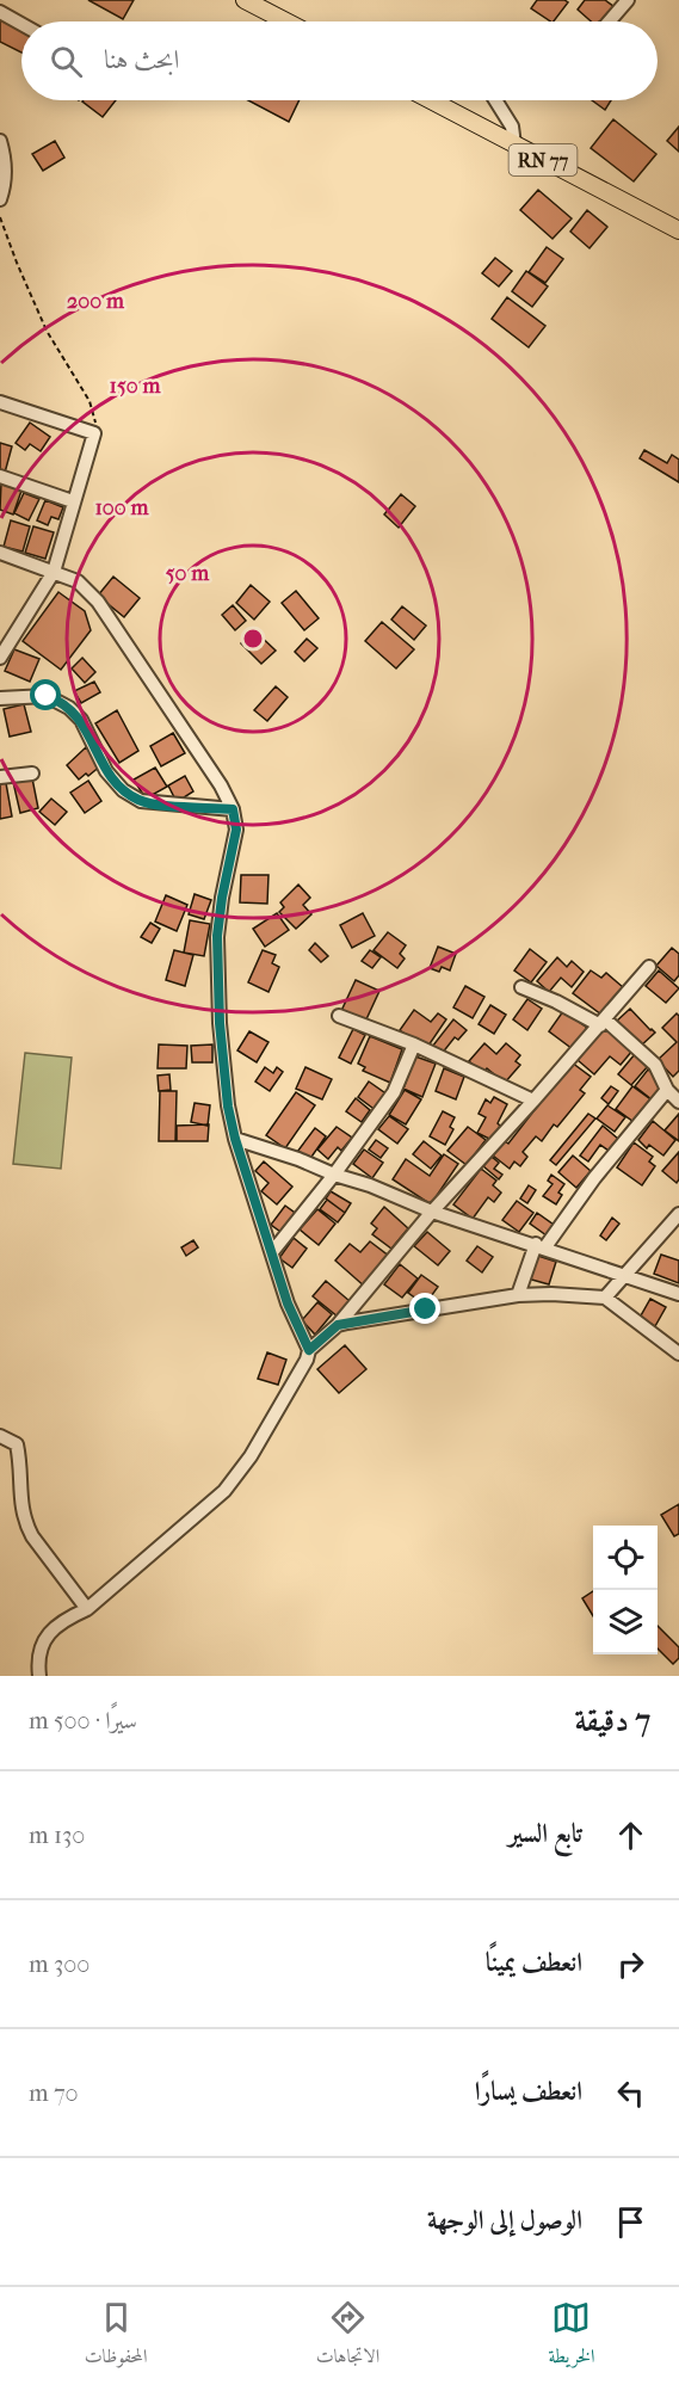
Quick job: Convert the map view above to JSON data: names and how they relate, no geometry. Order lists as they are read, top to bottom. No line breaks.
{"streets":{"main road":["RN 77"]},"page":{"search":"ابحث هنا","heading":["7 دقيقة","سيرًا · 500 m"],"list":[["تابع السير","130 m"],["انعطف يمينًا","300 m"],["انعطف يسارًا","70 m"],"الوصول إلى الوجهة"],"nav":["الخريطة","الاتجاهات","المحفوظات"]},"rings":["200 m","150 m","100 m","50 m"]}
